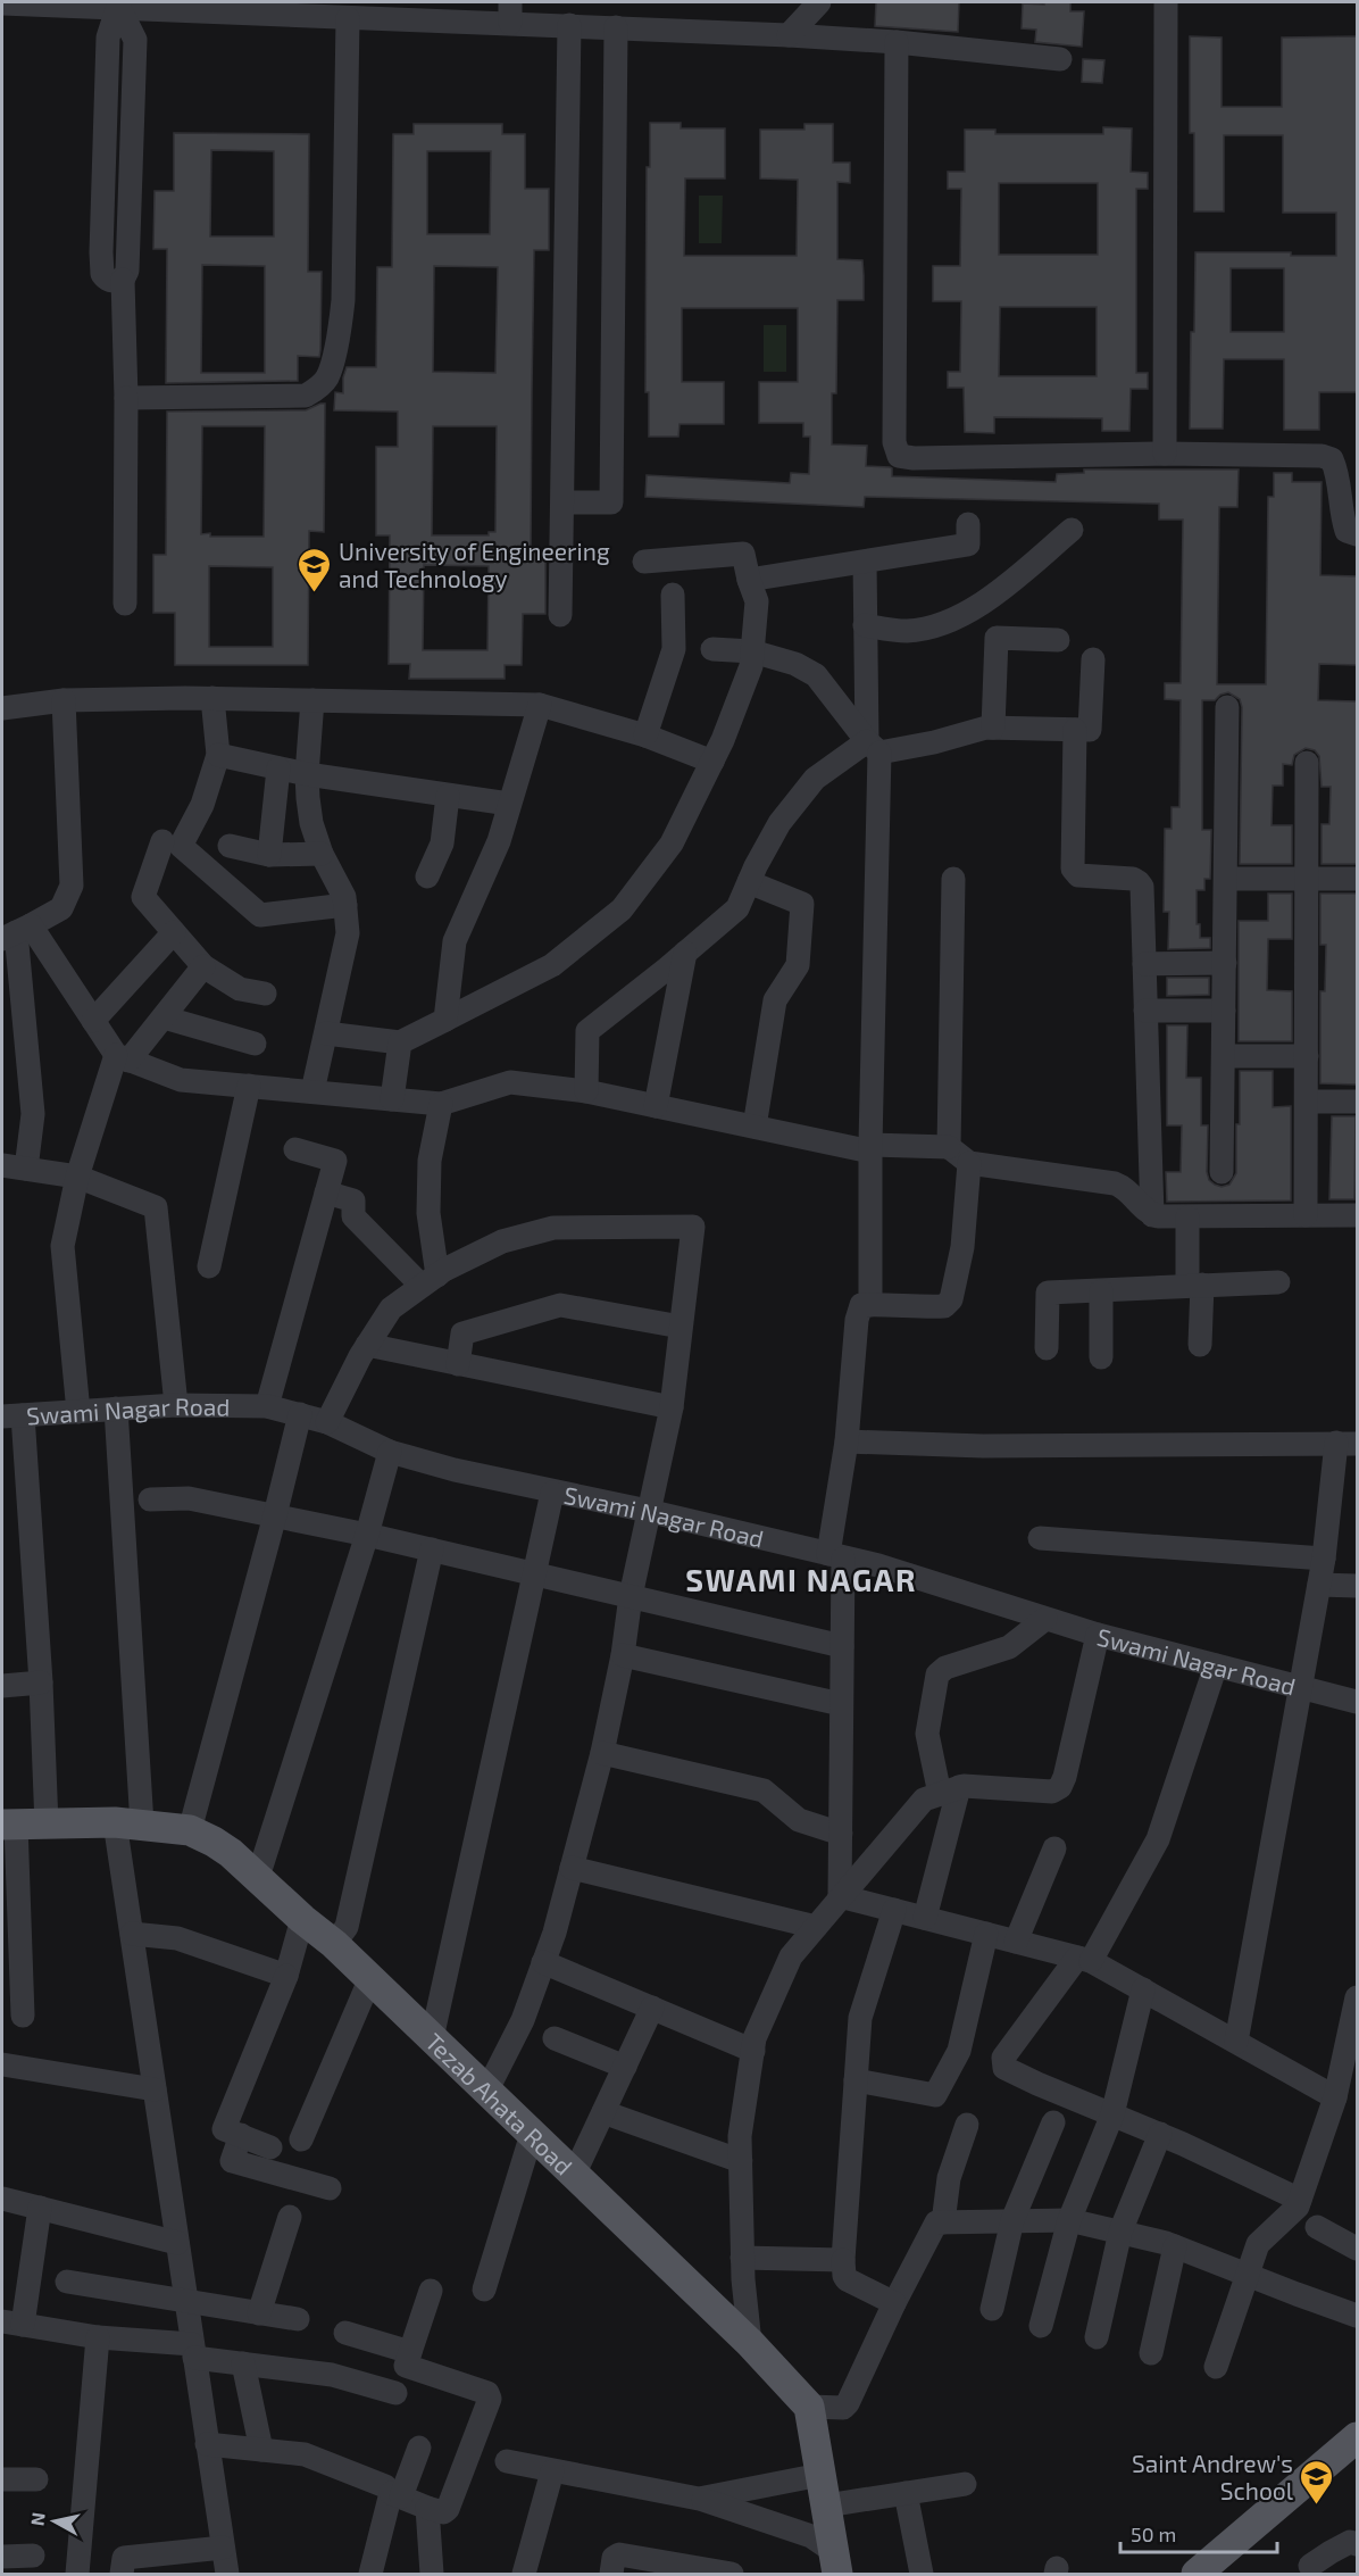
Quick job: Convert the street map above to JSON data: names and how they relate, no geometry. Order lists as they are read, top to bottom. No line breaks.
{"streets":{"main road":["Tezab Ahata Road"],"street":["Swami Nagar Road"]},"districts":["SWAMI NAGAR"],"places":{"school or university":["University of Engineering and Technology","Saint Andrew's School"]},"scale_bar":"50 m","north":"left"}
